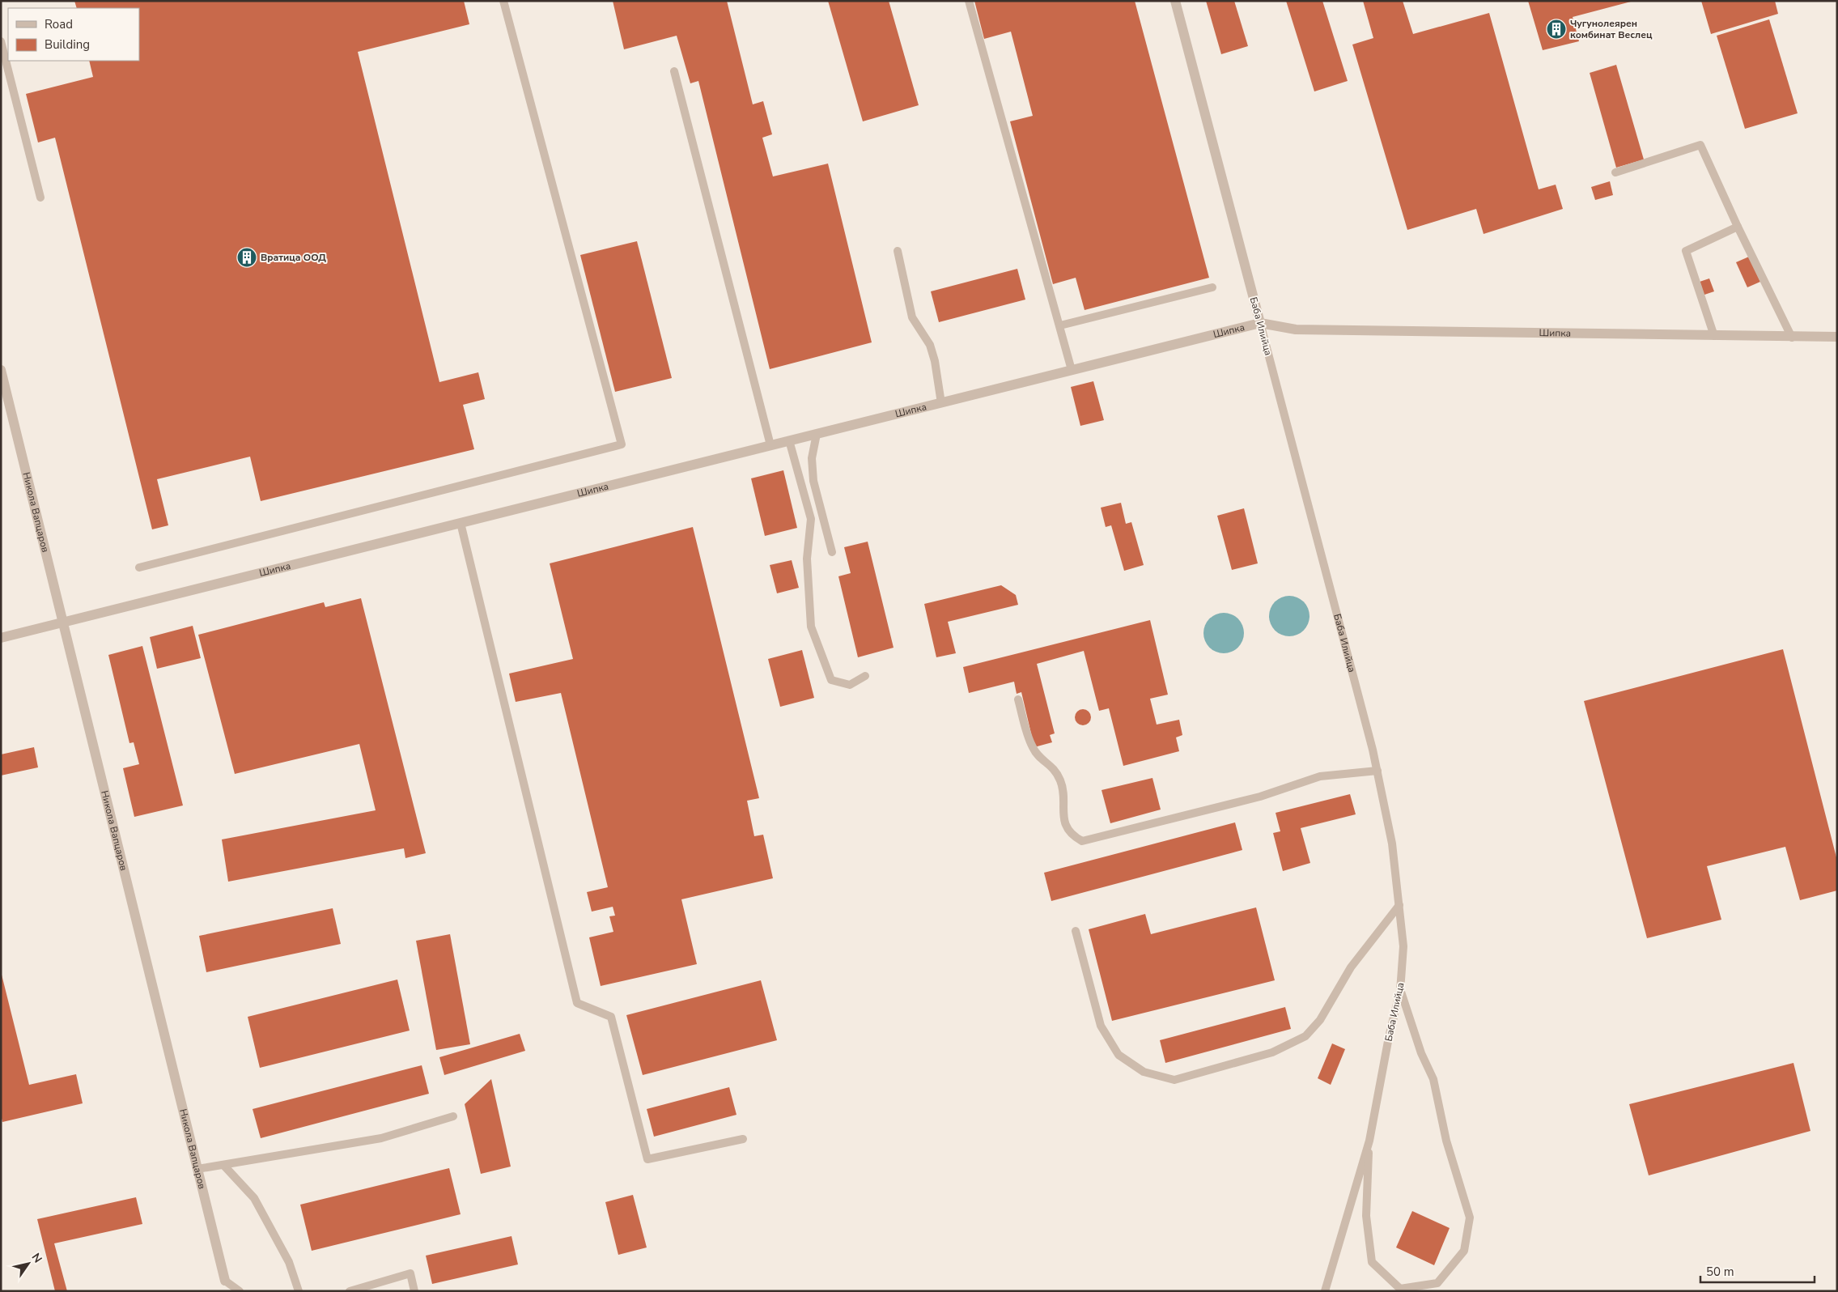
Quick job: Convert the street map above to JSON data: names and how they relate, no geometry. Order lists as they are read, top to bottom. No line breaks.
{"streets":{"street":["Баба Илийца","Шипка","Никола Вапцаров"]},"crossings":[["Баба Илийца","Шипка"],["Шипка","Никола Вапцаров"]],"places":{"building":["Чугунолеярен комбинат Веслец","Вратица ООД"]},"legend":["Road","Building"],"scale_bar":"50 m","north":"top right"}
